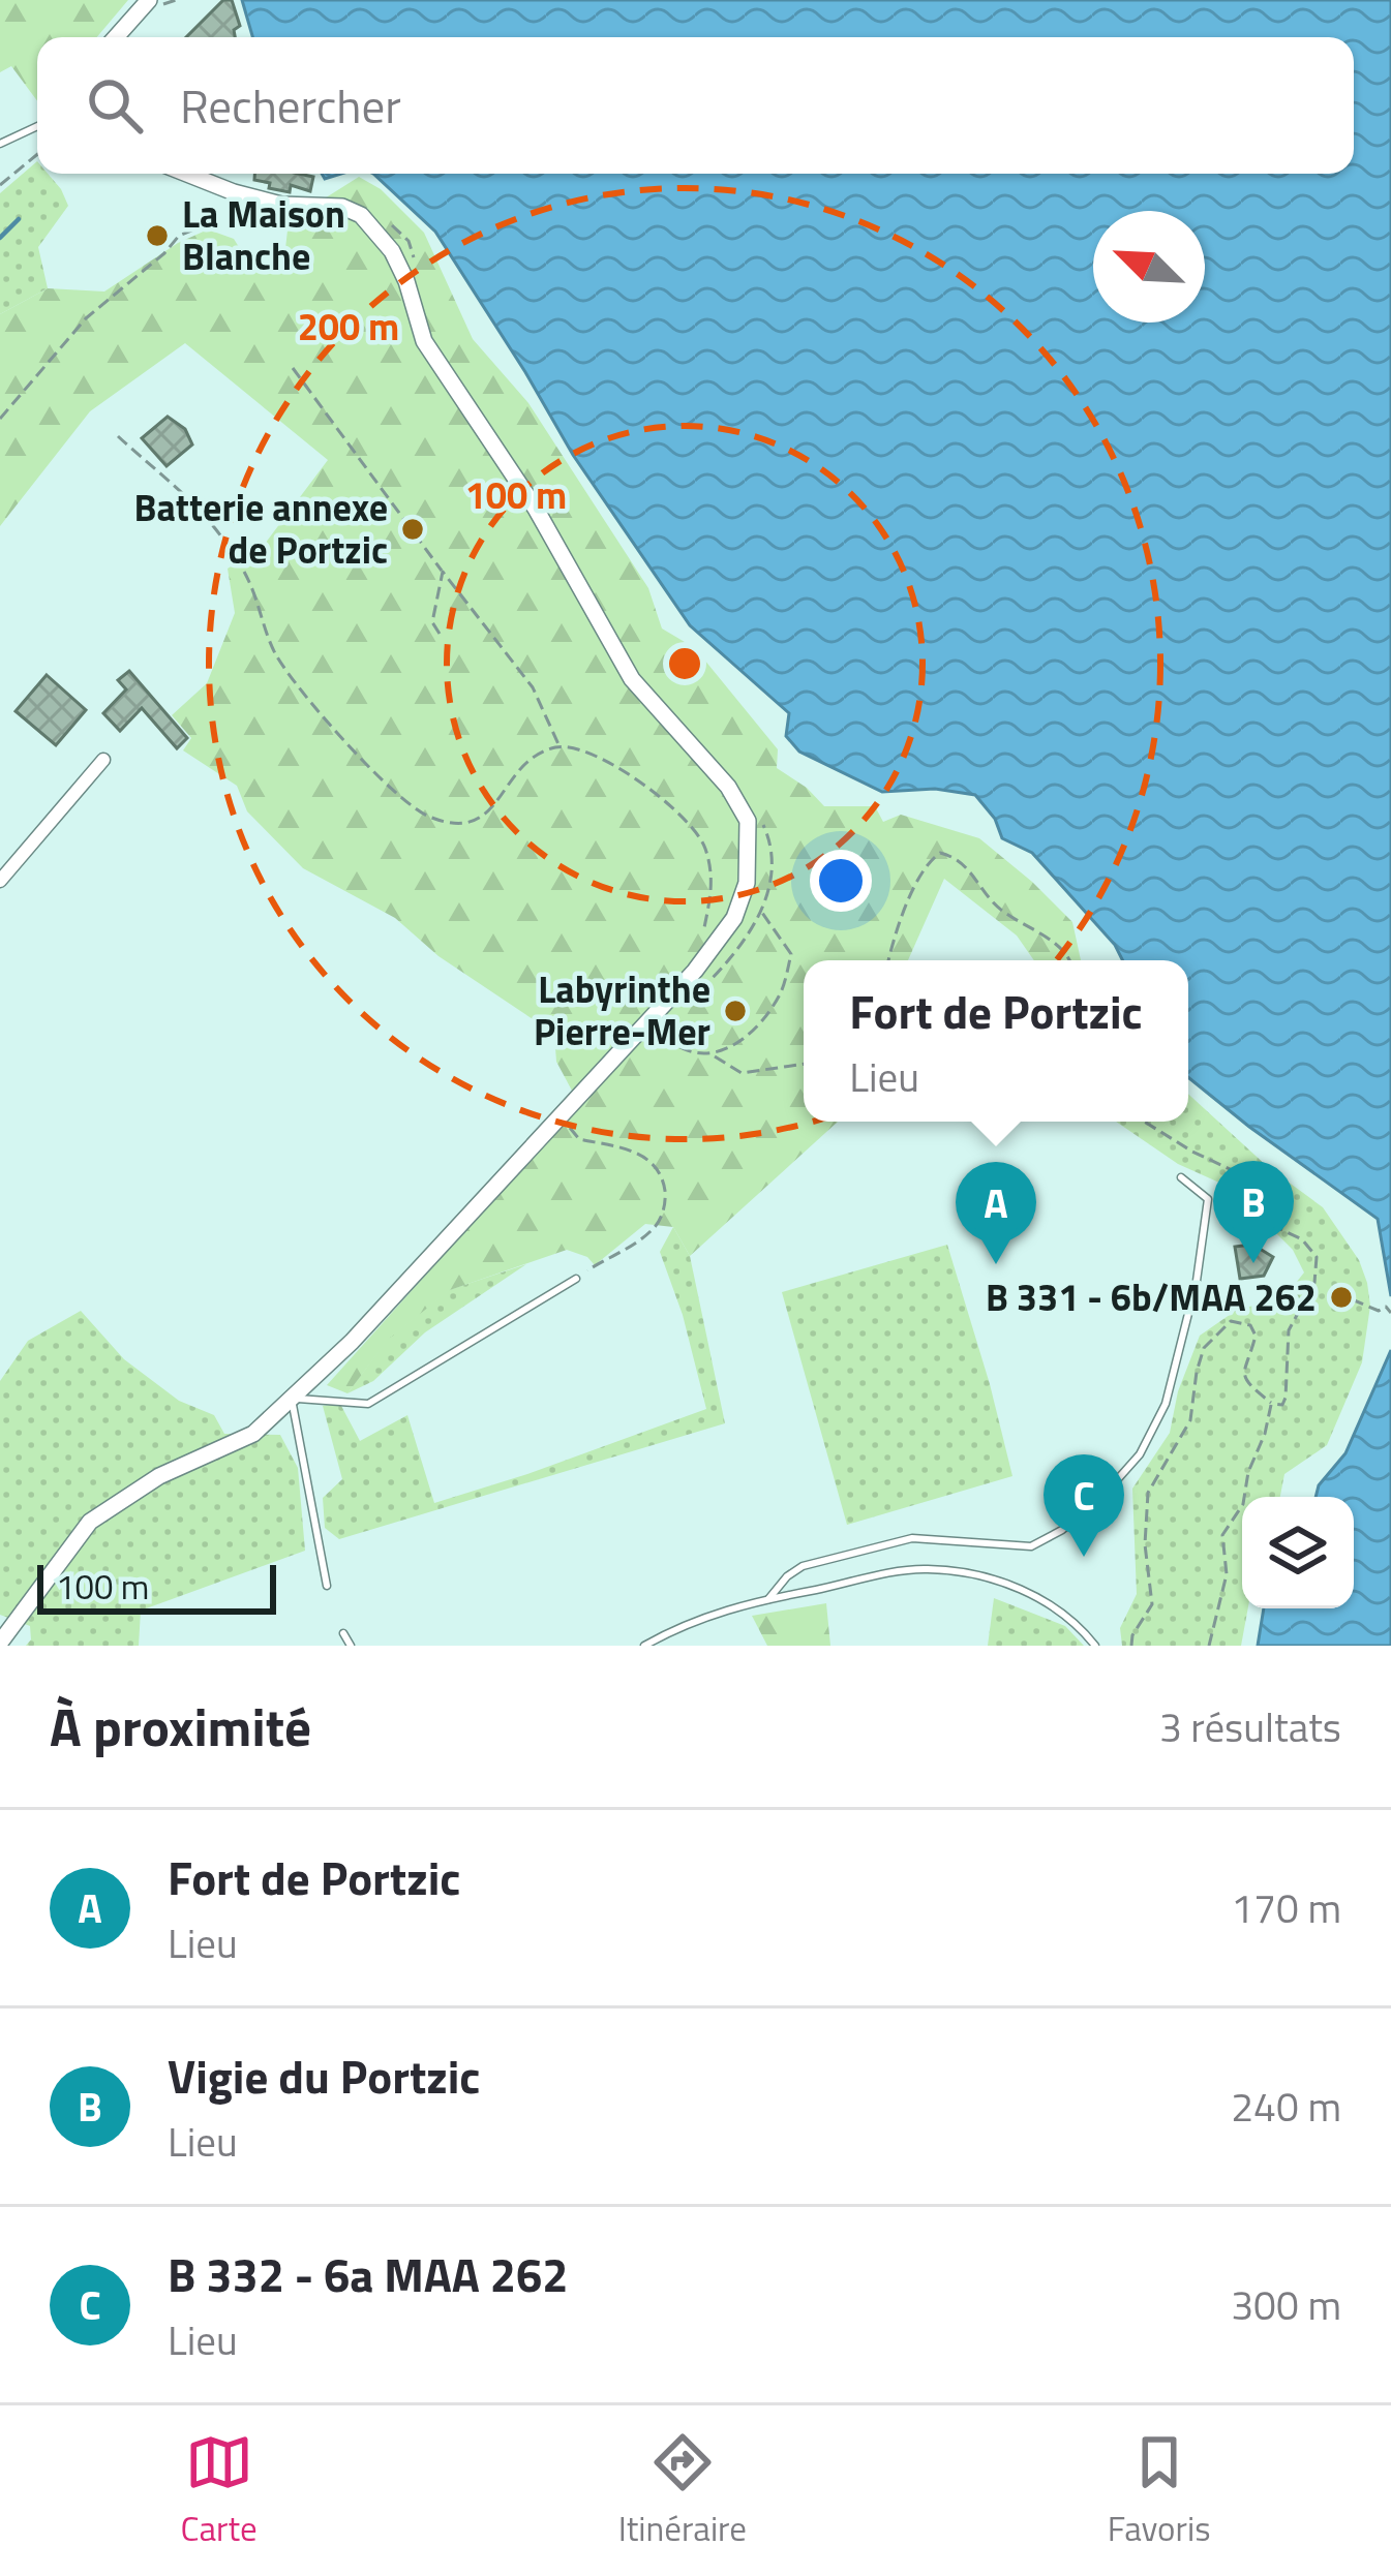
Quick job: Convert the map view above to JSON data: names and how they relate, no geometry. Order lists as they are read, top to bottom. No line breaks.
{"places":["La Maison Blanche","Batterie annexe de Portzic","Labyrinthe Pierre-Mer","B 331 - 6b/MAA 262"],"scale_bar":"100 m","north":"top left","page":{"search":"Rechercher","popup":["Fort de Portzic","Lieu"],"pins":["B","A","C"],"scale":"100 m","heading":["À proximité","3 résultats"],"list":[{"mark":"A","name":"Fort de Portzic","note":"Lieu","value":"170 m"},{"mark":"B","name":"Vigie du Portzic","note":"Lieu","value":"240 m"},{"mark":"C","name":"B 332 - 6a MAA 262","note":"Lieu","value":"300 m"}],"nav":["Carte","Itinéraire","Favoris"]},"rings":["200 m","100 m"]}
